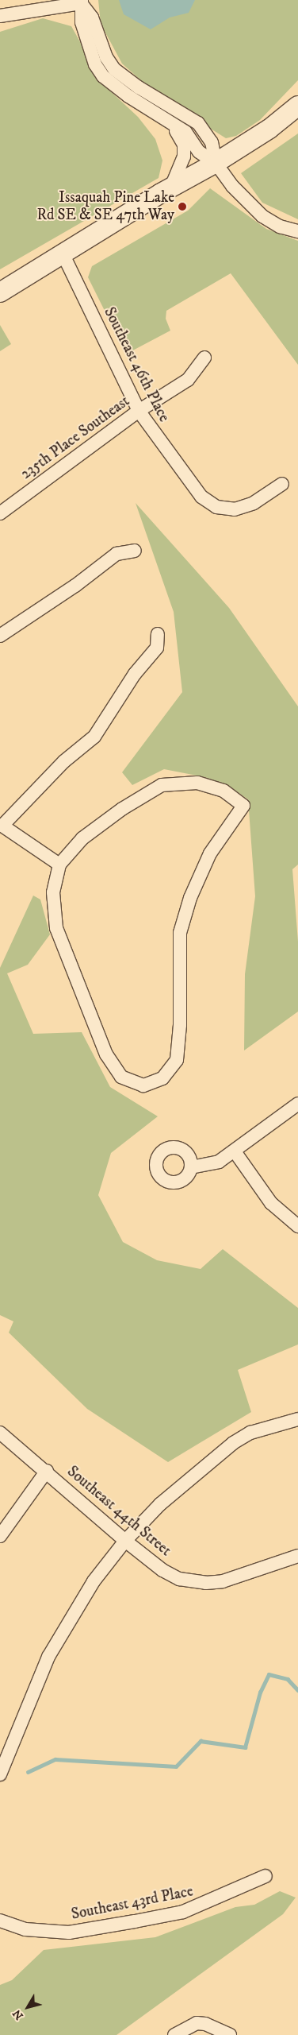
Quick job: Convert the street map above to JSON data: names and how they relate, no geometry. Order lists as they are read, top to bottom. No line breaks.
{"streets":{"street":["Southeast 46th Place","235th Place Southeast","Southeast 44th Street","Southeast 43rd Place"]},"crossings":[["Southeast 46th Place","235th Place Southeast"]],"places":["Issaquah Pine Lake Rd SE & SE 47th Way"],"north":"bottom left"}
